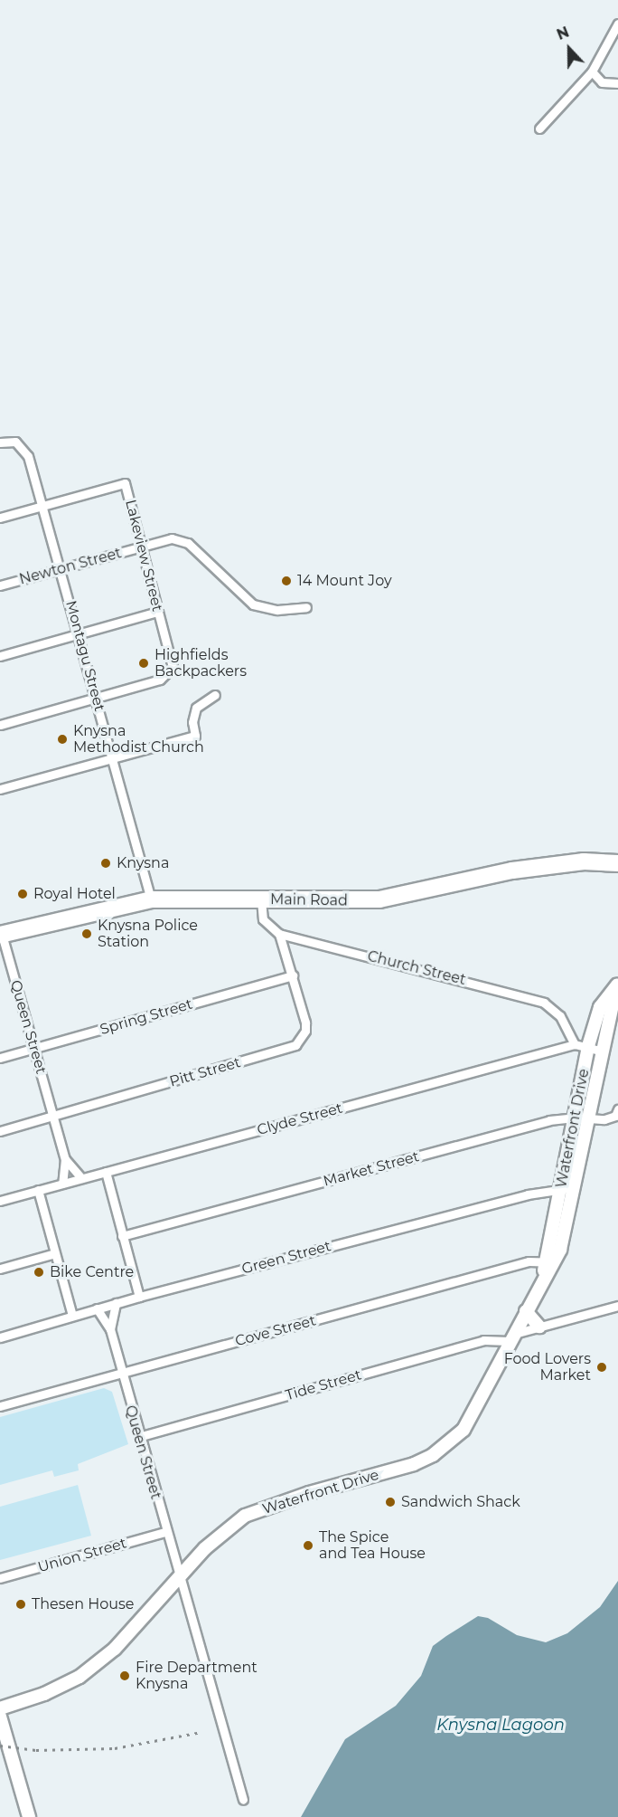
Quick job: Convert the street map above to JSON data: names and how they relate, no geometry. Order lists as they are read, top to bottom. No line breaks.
{"streets":{"highway":["Main Road"],"street":["Lakeview Street","Newton Street","Montagu Street","Church Street","Spring Street","Queen Street","Pitt Street","Clyde Street","Waterfront Drive","Market Street","Green Street","Cove Street","Tide Street","Union Street"]},"crossings":[["Lakeview Street","Newton Street"],["Lakeview Street","Montagu Street"],["Newton Street","Montagu Street"],["Montagu Street","Main Road"],["Main Road","Queen Street"],["Church Street","Pitt Street"],["Church Street","Clyde Street"],["Spring Street","Queen Street"],["Spring Street","Pitt Street"],["Queen Street","Pitt Street"],["Queen Street","Clyde Street"],["Queen Street","Waterfront Drive"],["Queen Street","Green Street"],["Queen Street","Cove Street"],["Queen Street","Tide Street"],["Queen Street","Union Street"],["Clyde Street","Waterfront Drive"],["Waterfront Drive","Market Street"],["Waterfront Drive","Green Street"],["Waterfront Drive","Cove Street"],["Waterfront Drive","Tide Street"]],"water":["Knysna Lagoon"],"places":["14 Mount Joy","Highfields Backpackers","Knysna Methodist Church","Knysna","Royal Hotel","Knysna Police Station","Bike Centre","Food Lovers Market","Sandwich Shack","The Spice and Tea House","Thesen House","Fire Department Knysna"],"north":"top"}
